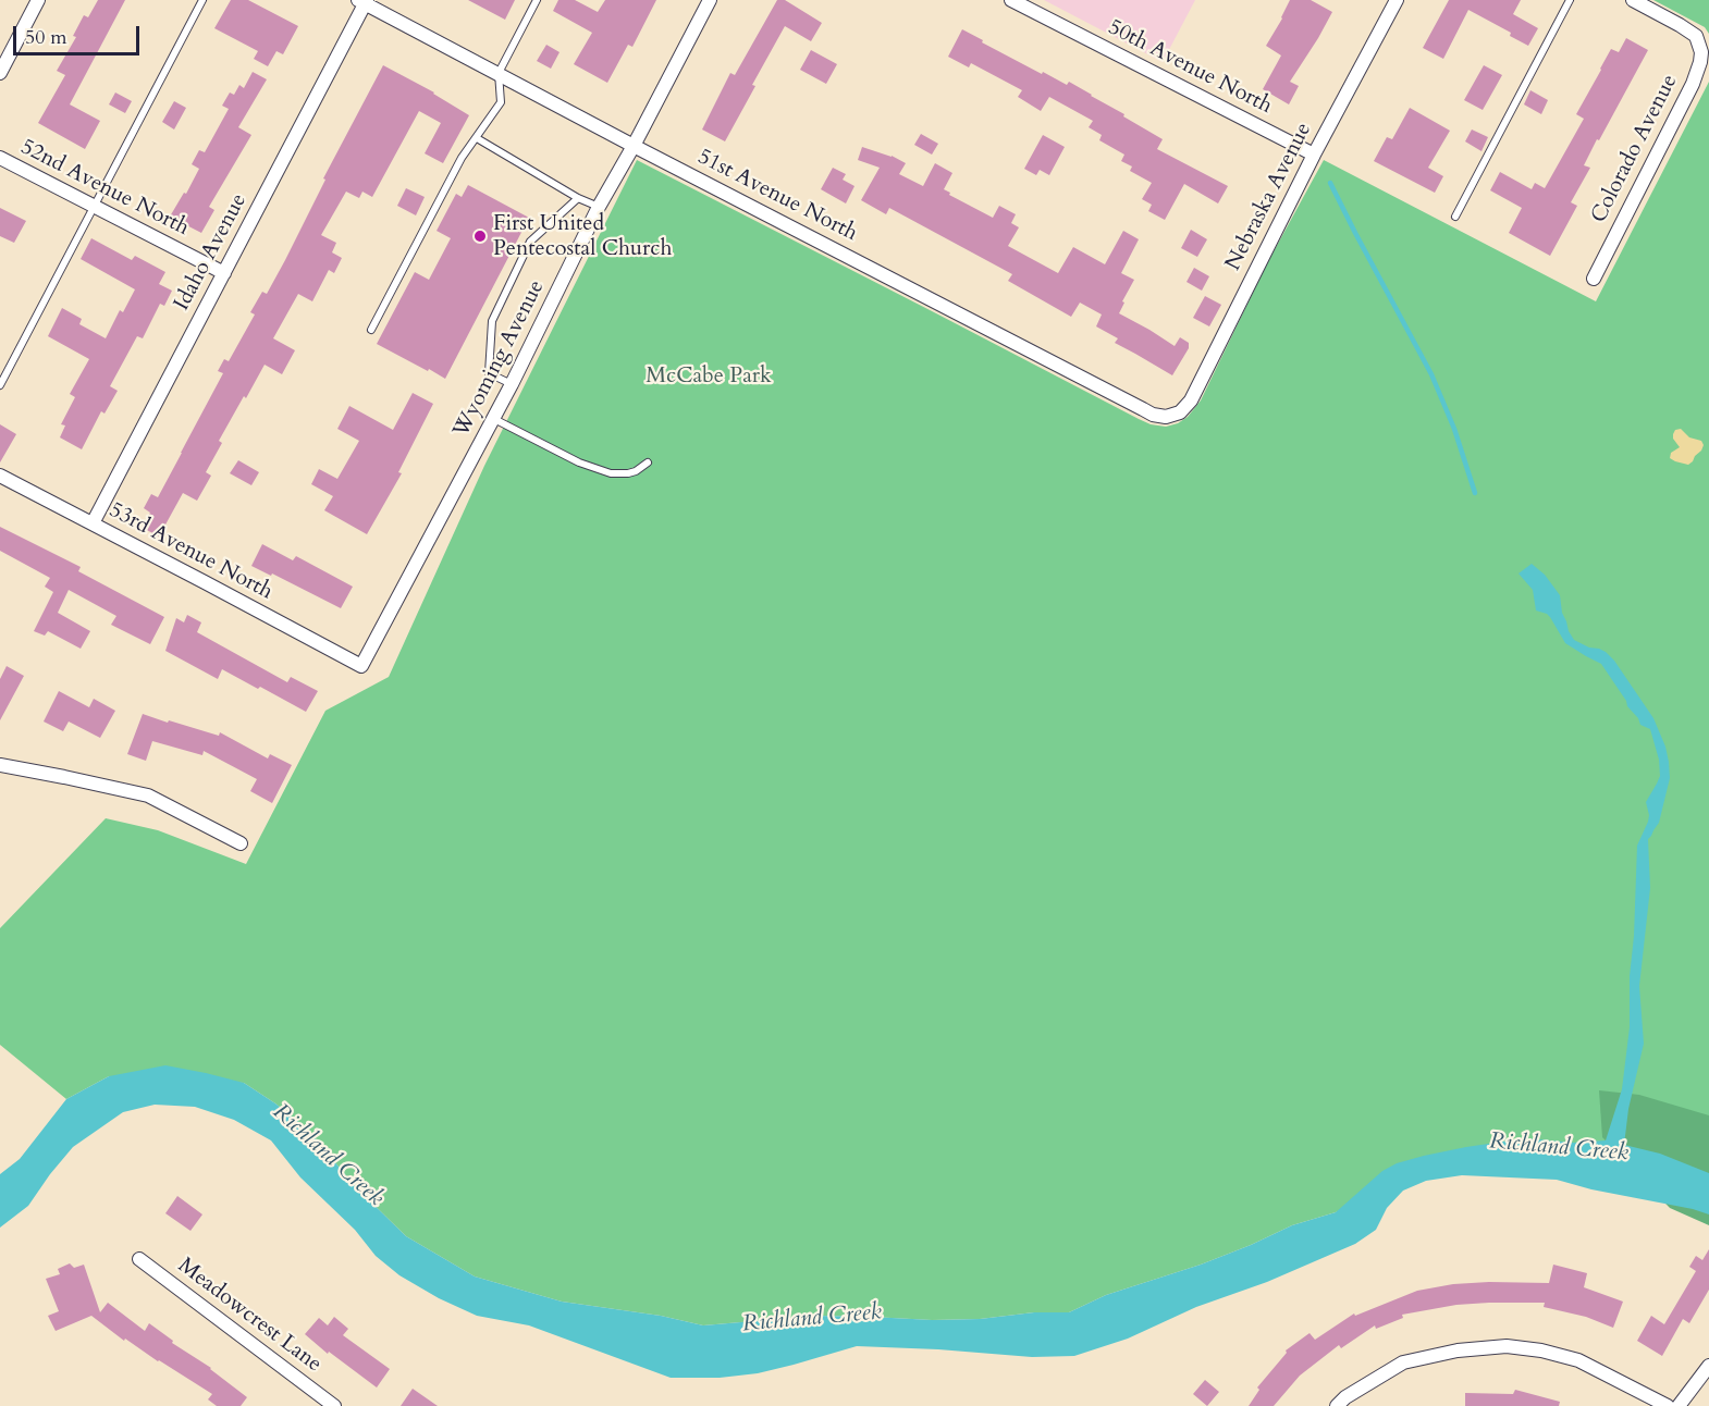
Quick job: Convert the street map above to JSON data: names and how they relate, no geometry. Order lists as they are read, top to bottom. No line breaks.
{"streets":{"street":["50th Avenue North","Colorado Avenue","52nd Avenue North","51st Avenue North","Nebraska Avenue","Idaho Avenue","Wyoming Avenue","53rd Avenue North","Meadowcrest Lane"]},"crossings":[["50th Avenue North","Nebraska Avenue"],["52nd Avenue North","Idaho Avenue"],["51st Avenue North","Nebraska Avenue"],["51st Avenue North","Idaho Avenue"],["51st Avenue North","Wyoming Avenue"],["Idaho Avenue","53rd Avenue North"],["Wyoming Avenue","53rd Avenue North"]],"water":["Richland Creek"],"parks":["McCabe Park"],"places":["First United Pentecostal Church"],"scale_bar":"50 m"}
